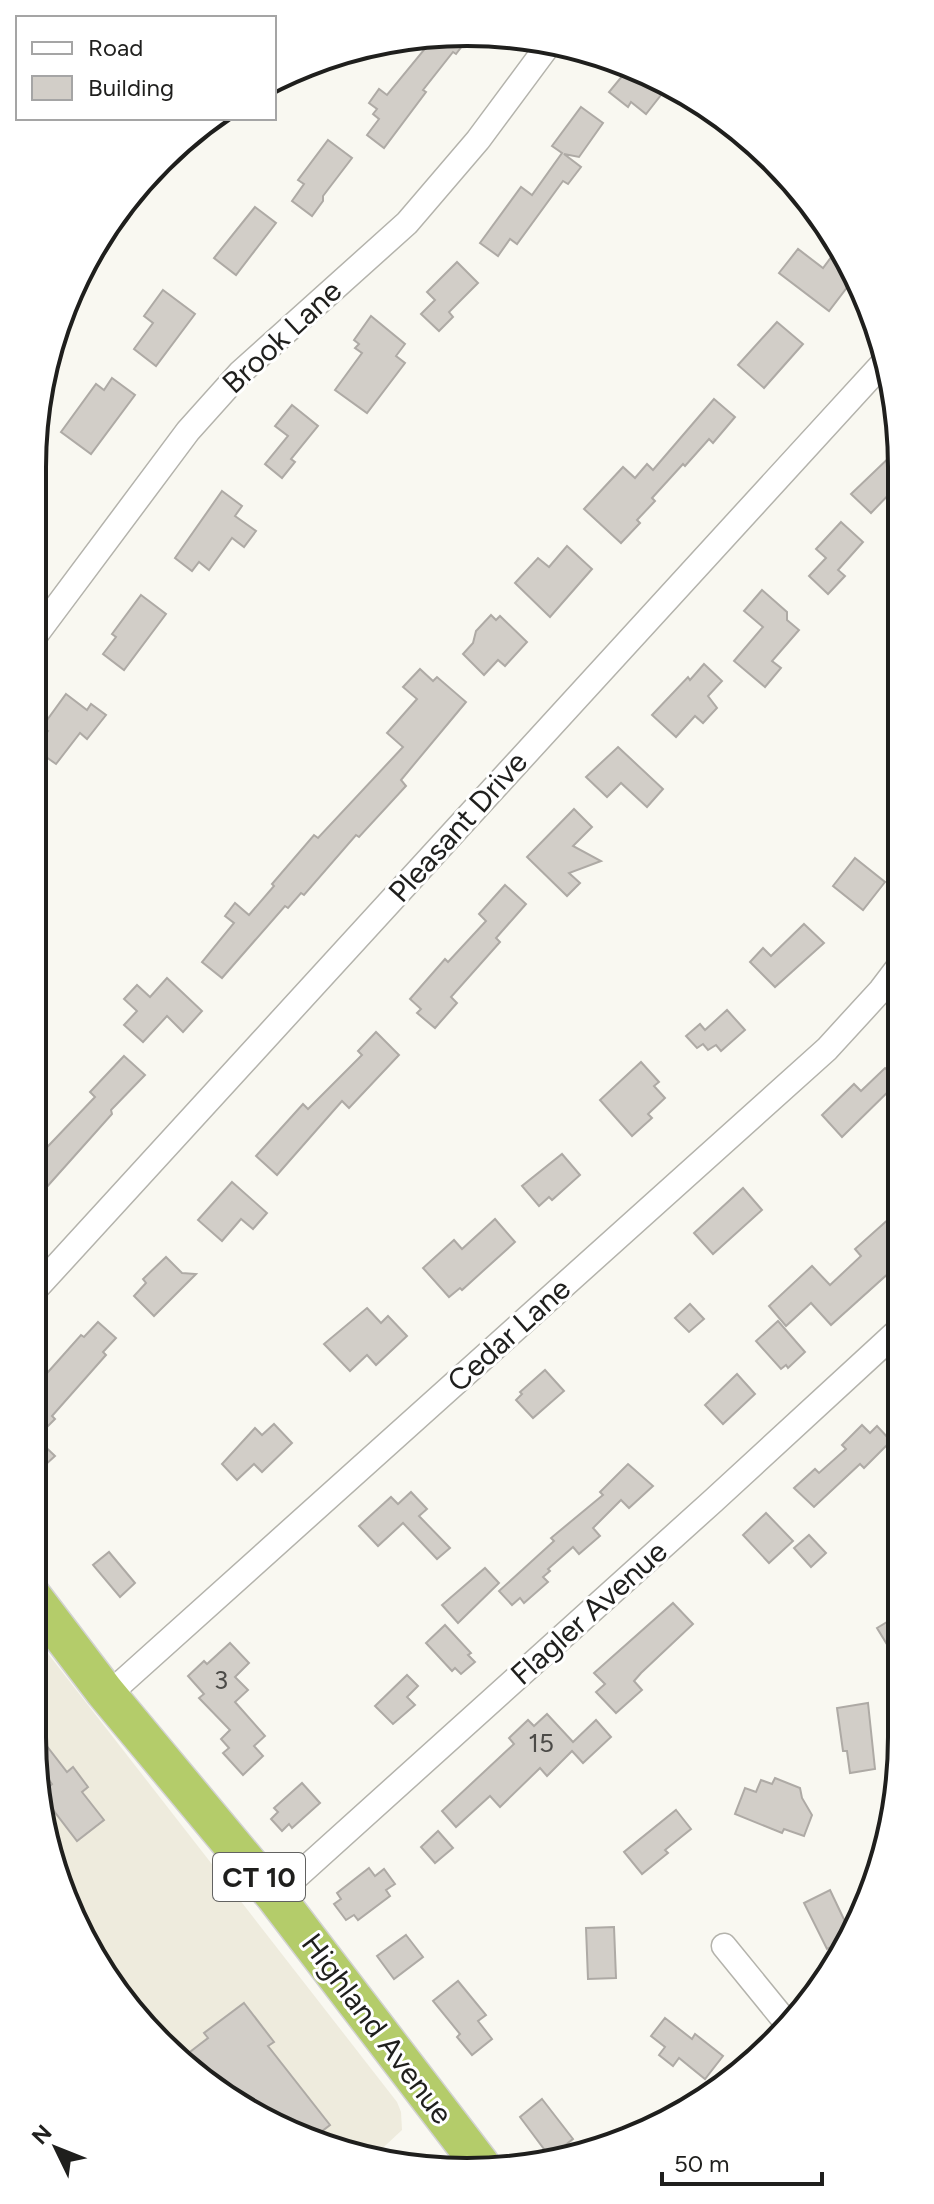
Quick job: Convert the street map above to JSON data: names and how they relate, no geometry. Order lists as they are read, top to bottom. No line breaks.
{"streets":{"highway":["CT 10","Highland Avenue"],"street":["Brook Lane","Pleasant Drive","Cedar Lane","Flagler Avenue"]},"crossings":[["Cedar Lane","Highland Avenue"],["Flagler Avenue","Highland Avenue"]],"house_numbers":["3","15"],"legend":["Road","Building"],"scale_bar":"50 m","north":"top left"}
